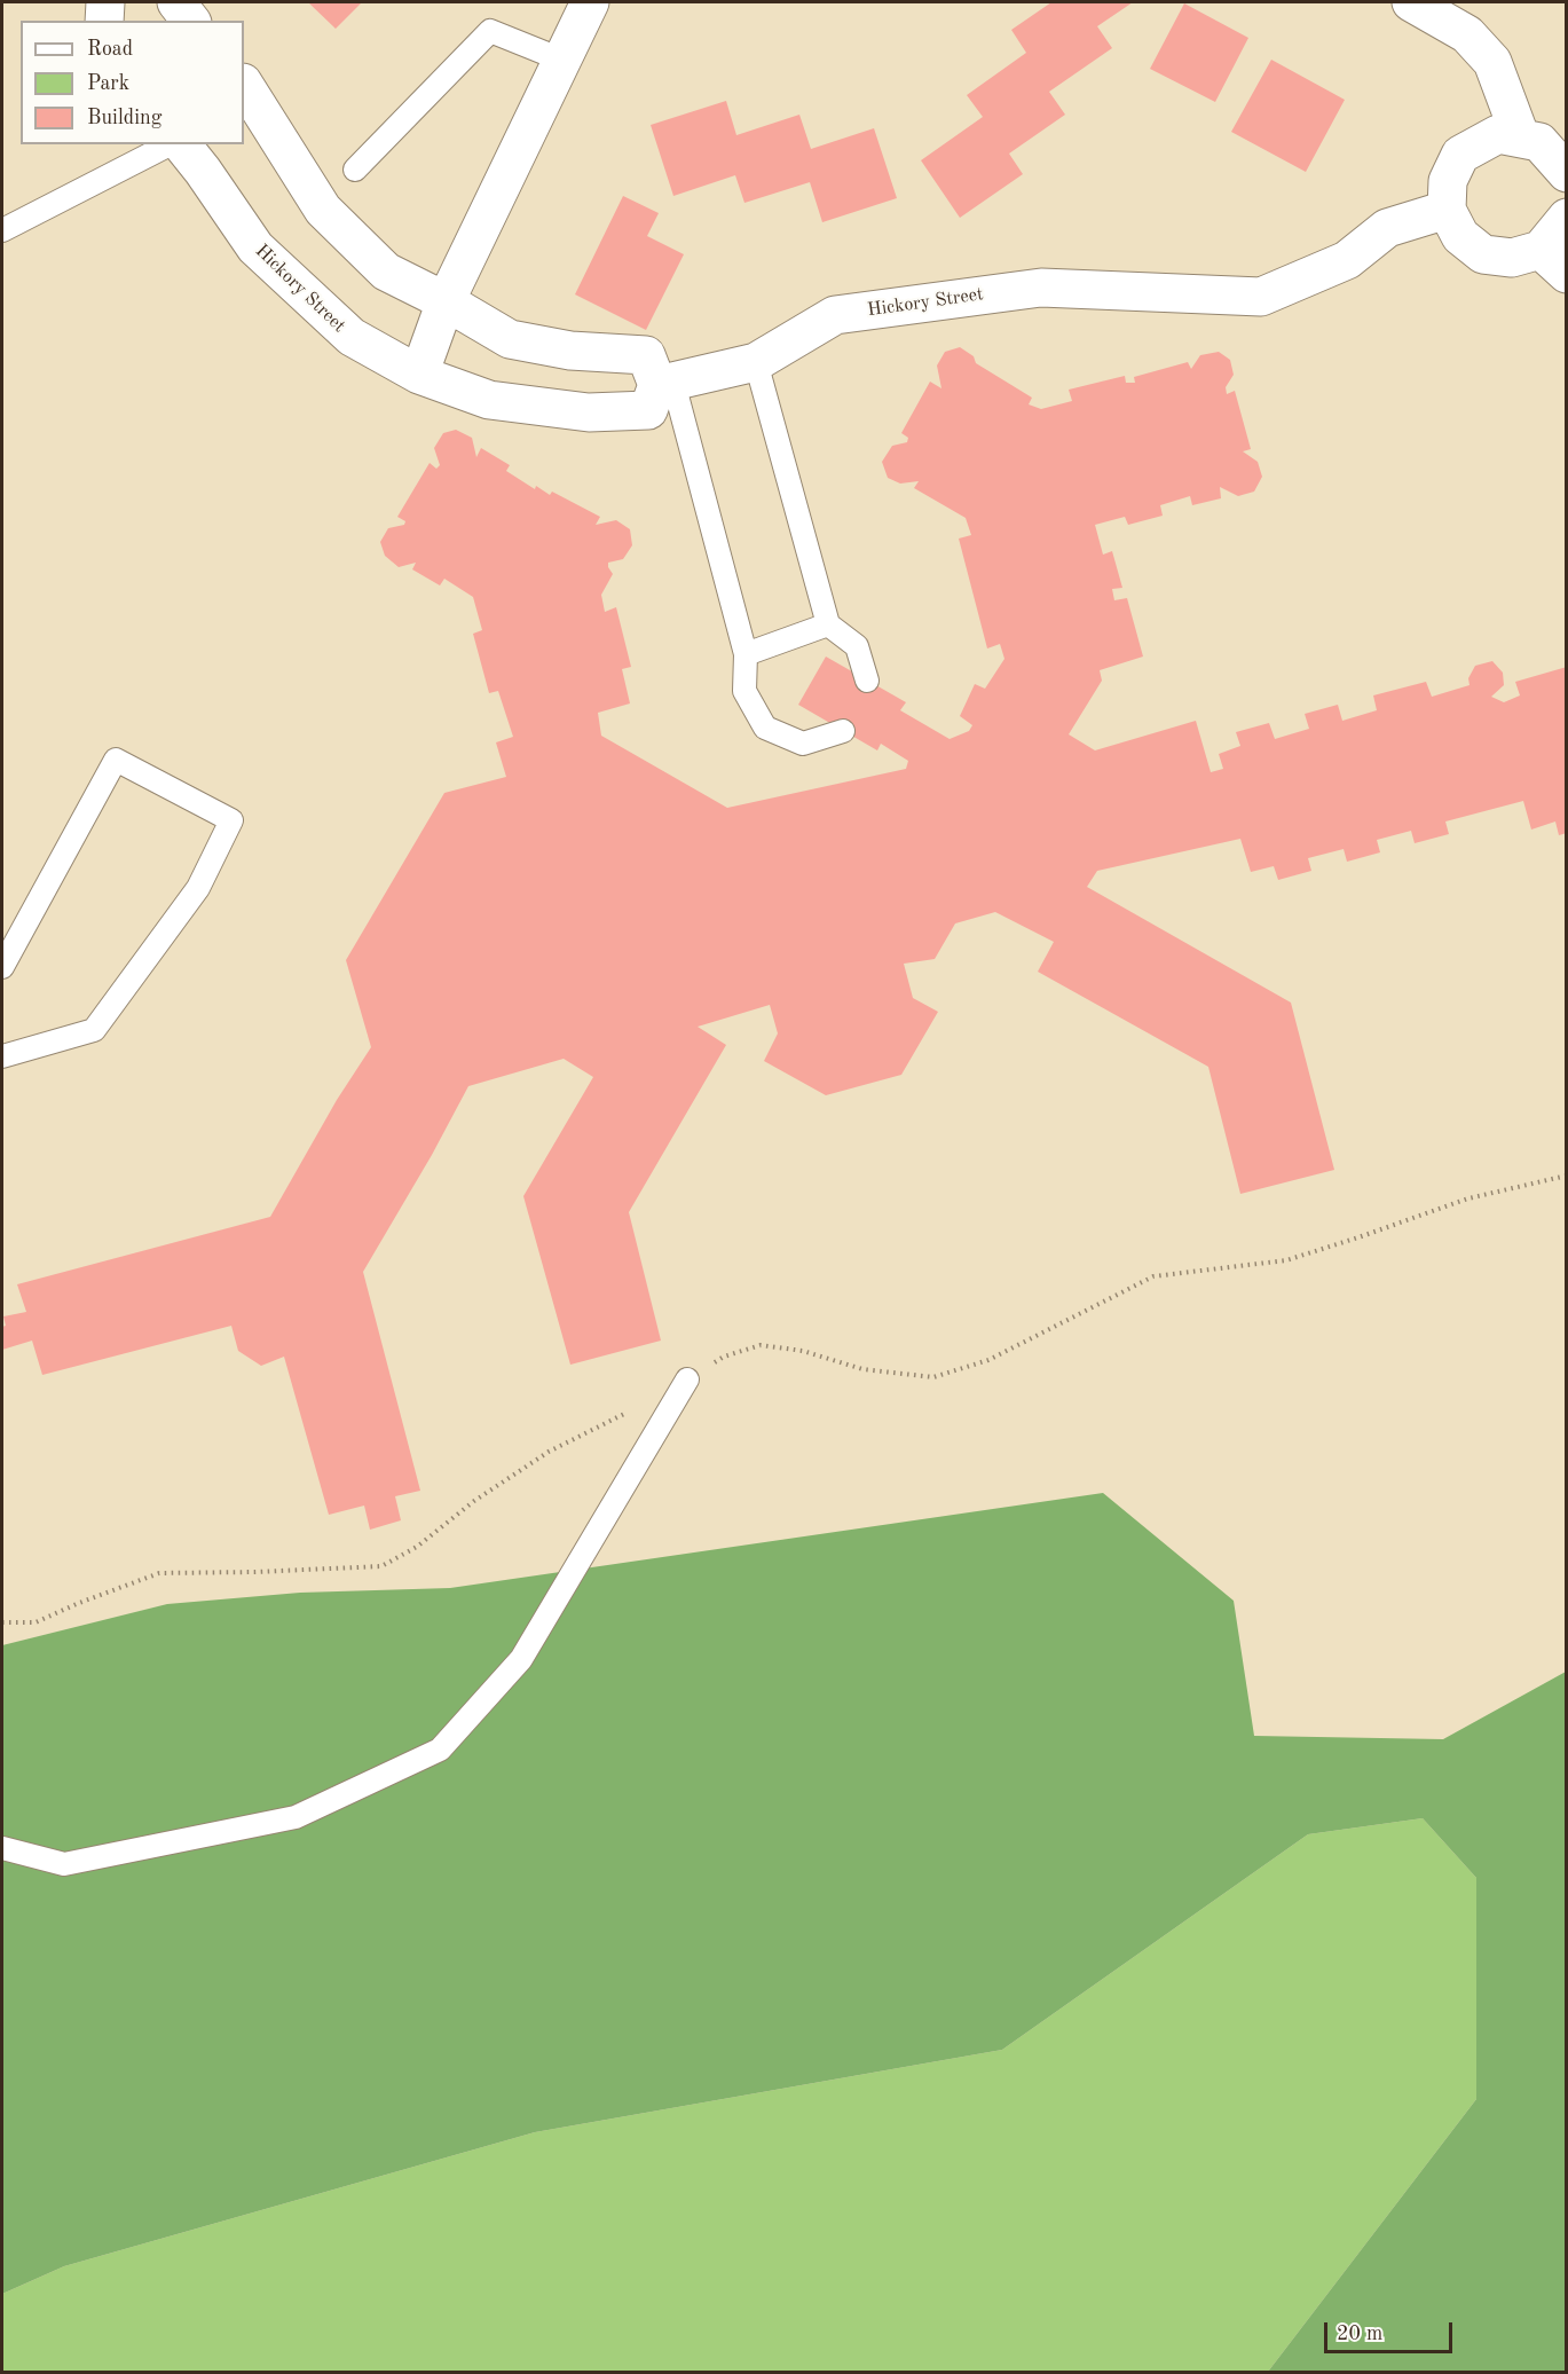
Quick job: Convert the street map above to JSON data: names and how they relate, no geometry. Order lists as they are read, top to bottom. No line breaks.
{"streets":{"street":["Hickory Street"]},"legend":["Road","Park","Building"],"scale_bar":"20 m"}
